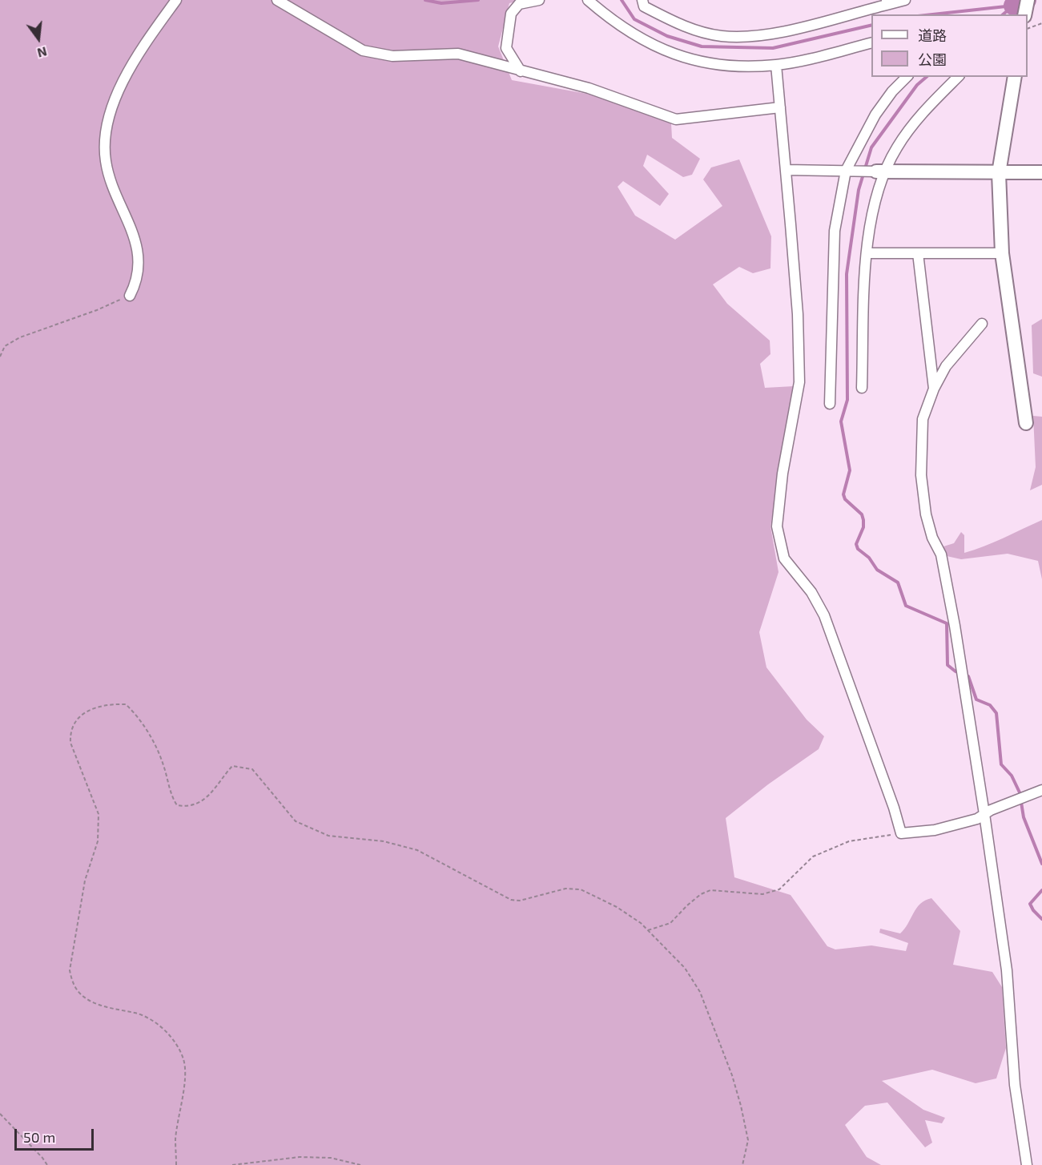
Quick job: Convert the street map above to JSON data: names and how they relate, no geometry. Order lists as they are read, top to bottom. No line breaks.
{"legend":["道路","公園"],"scale_bar":"50 m","north":"bottom"}
